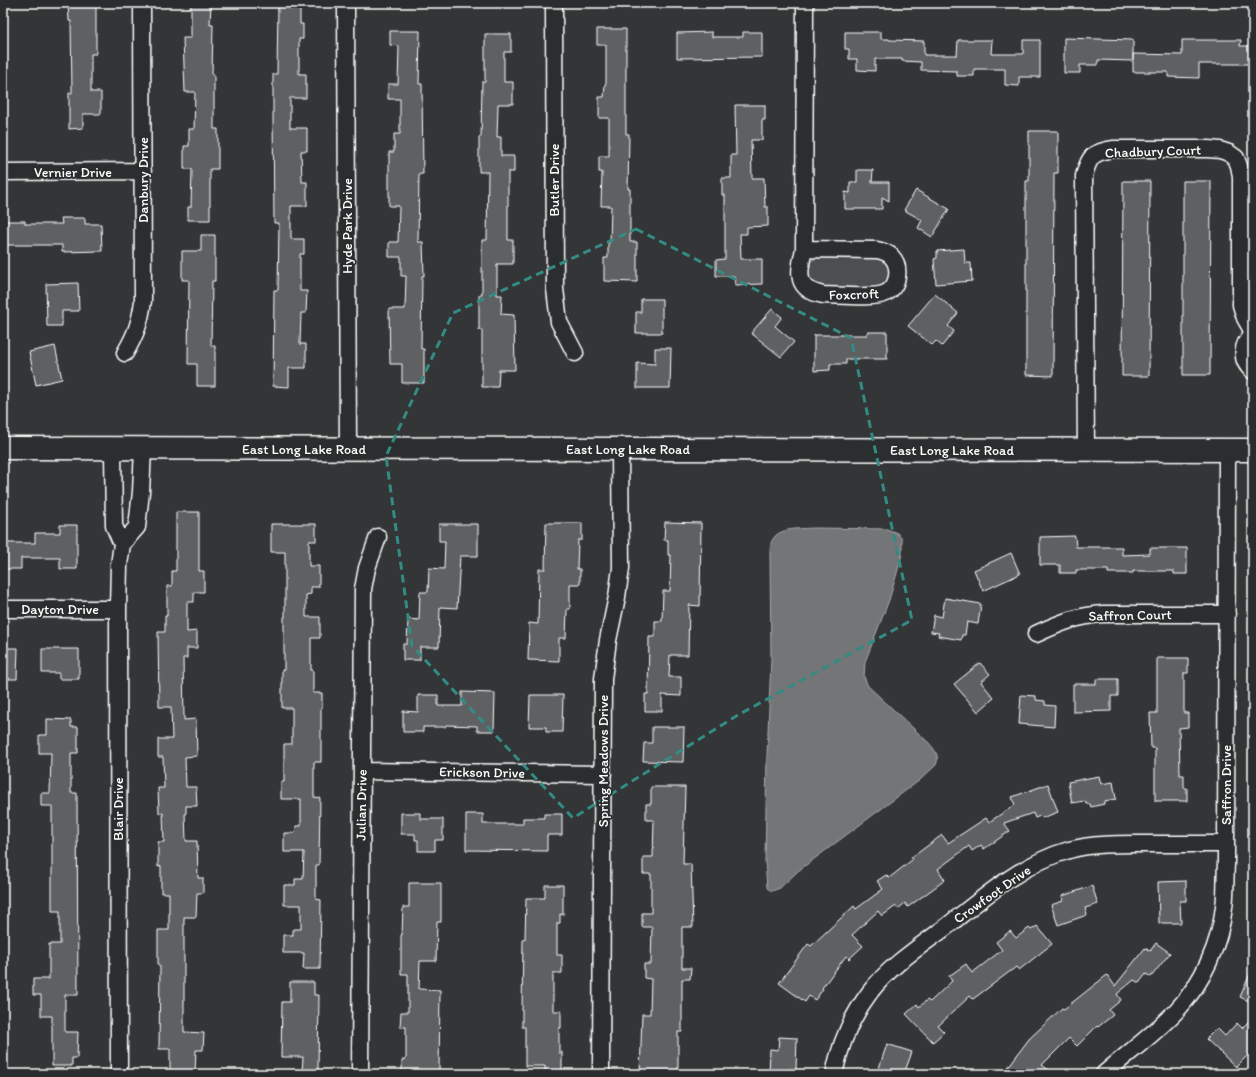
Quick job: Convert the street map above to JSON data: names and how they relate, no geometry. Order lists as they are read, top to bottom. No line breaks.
{"streets":{"main road":["East Long Lake Road"],"street":["Chadbury Court","Vernier Drive","Danbury Drive","Butler Drive","Hyde Park Drive","Foxcroft","Dayton Drive","Saffron Court","Spring Meadows Drive","Erickson Drive","Saffron Drive","Julian Drive","Blair Drive","Crowfoot Drive"]},"crossings":[["Chadbury Court","East Long Lake Road"],["Vernier Drive","Danbury Drive"],["Hyde Park Drive","East Long Lake Road"],["East Long Lake Road","Spring Meadows Drive"],["East Long Lake Road","Saffron Drive"],["Dayton Drive","Blair Drive"],["Saffron Court","Saffron Drive"],["Spring Meadows Drive","Erickson Drive"],["Erickson Drive","Julian Drive"],["Saffron Drive","Crowfoot Drive"]]}
